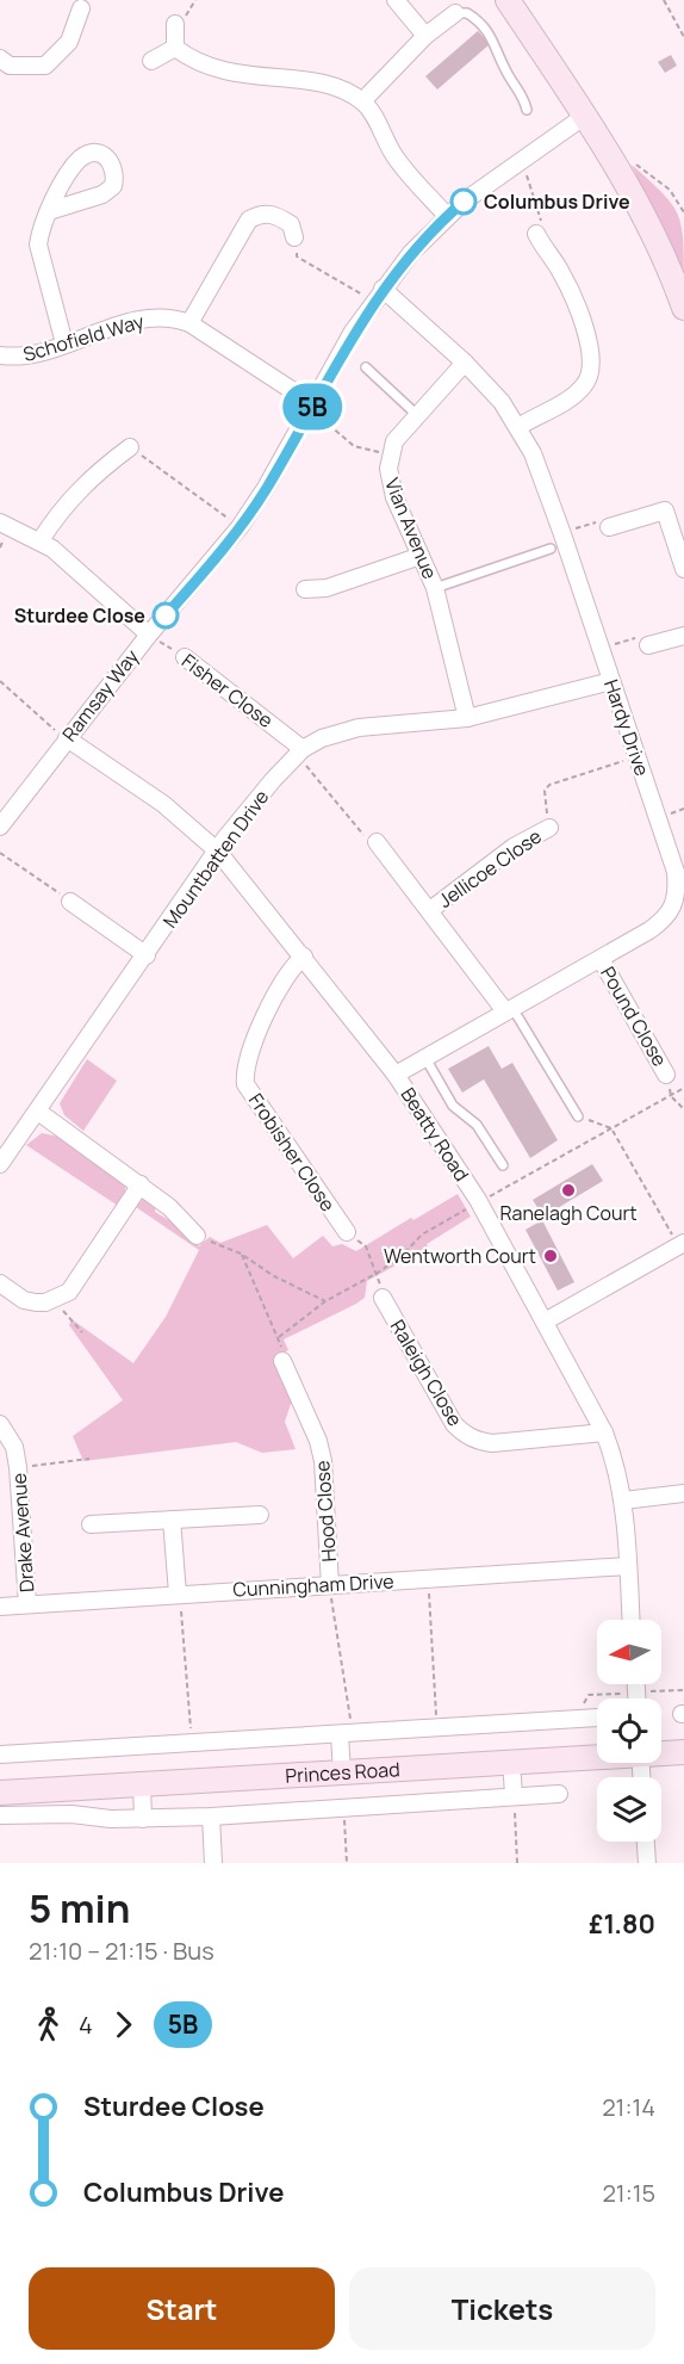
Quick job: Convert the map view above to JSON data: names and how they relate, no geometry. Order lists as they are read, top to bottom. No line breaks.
{"streets":{"street":["Schofield Way","Vian Avenue","Fisher Close","Ramsay Way","Hardy Drive","Mountbatten Drive","Jellicoe Close","Pound Close","Beatty Road","Frobisher Close","Raleigh Close","Hood Close","Drake Avenue","Cunningham Drive","Princes Road"]},"crossings":[["Schofield Way","Ramsay Way"],["Vian Avenue","Hardy Drive"],["Vian Avenue","Mountbatten Drive"],["Fisher Close","Ramsay Way"],["Fisher Close","Mountbatten Drive"],["Ramsay Way","Hardy Drive"],["Ramsay Way","Beatty Road"],["Hardy Drive","Mountbatten Drive"],["Hardy Drive","Jellicoe Close"],["Hardy Drive","Pound Close"],["Hardy Drive","Beatty Road"],["Mountbatten Drive","Beatty Road"],["Beatty Road","Frobisher Close"],["Beatty Road","Raleigh Close"],["Beatty Road","Cunningham Drive"],["Hood Close","Cunningham Drive"],["Drake Avenue","Cunningham Drive"]],"places":["Columbus Drive","Sturdee Close","Ranelagh Court","Wentworth Court"],"lines":["bus line 5B"],"north":"left","page":{"on_map":"5B","heading":["5 min","21:10 – 21:15 · Bus","£1.80"],"legs":["4","5B"],"list":[{"name":"Sturdee Close","value":"21:14"},{"name":"Columbus Drive","value":"21:15"}],"buttons":["Start","Tickets"]}}
